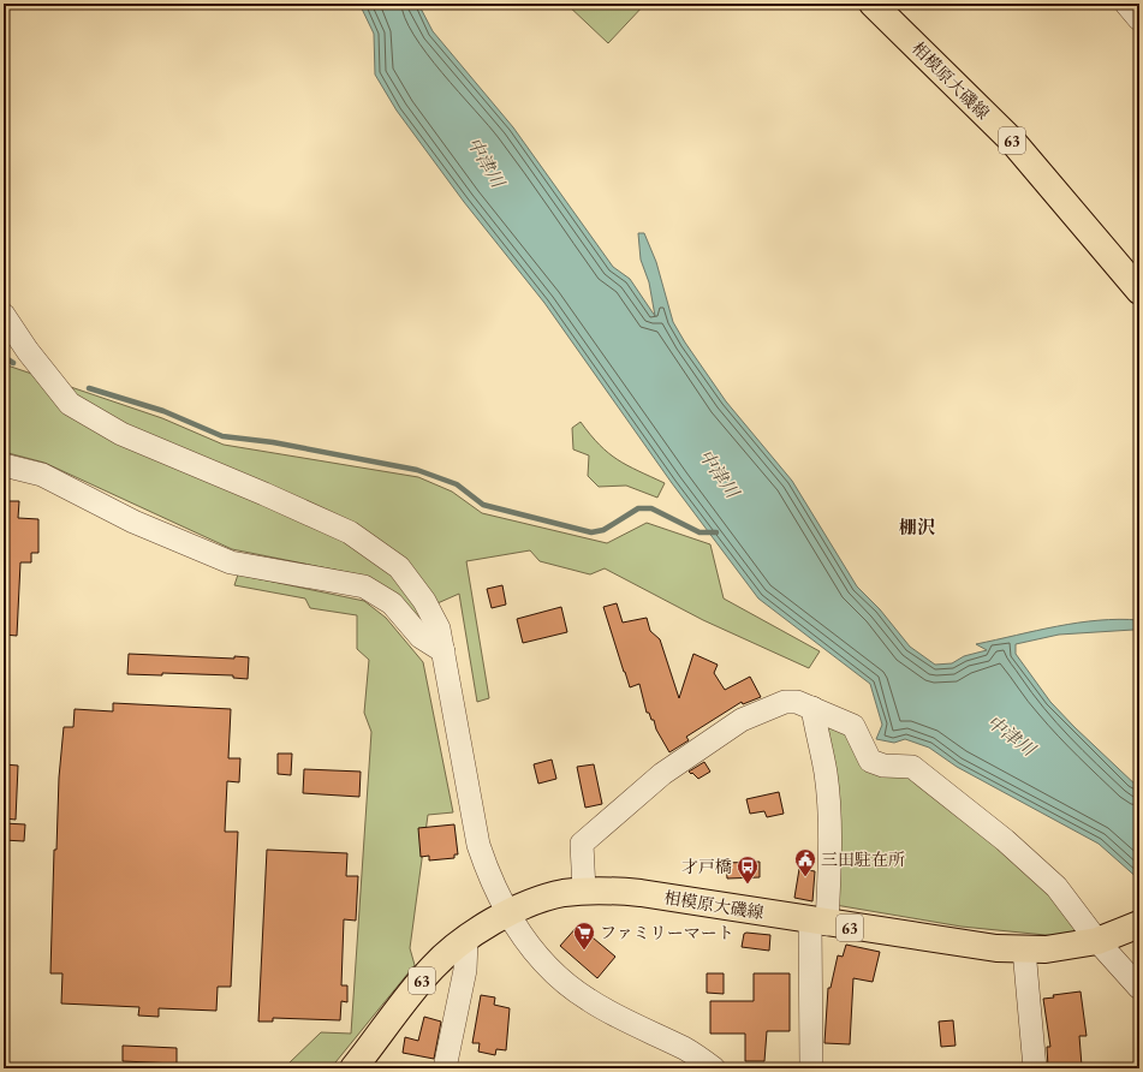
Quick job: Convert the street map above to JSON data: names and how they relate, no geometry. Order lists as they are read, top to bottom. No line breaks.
{"streets":{"main road":["相模原大磯線","63"]},"districts":["棚沢"],"water":["中津川"],"places":{"public building":["三田駐在所"],"bus stop":["才戸橋"],"supermarket":["ファミリーマート"]}}
